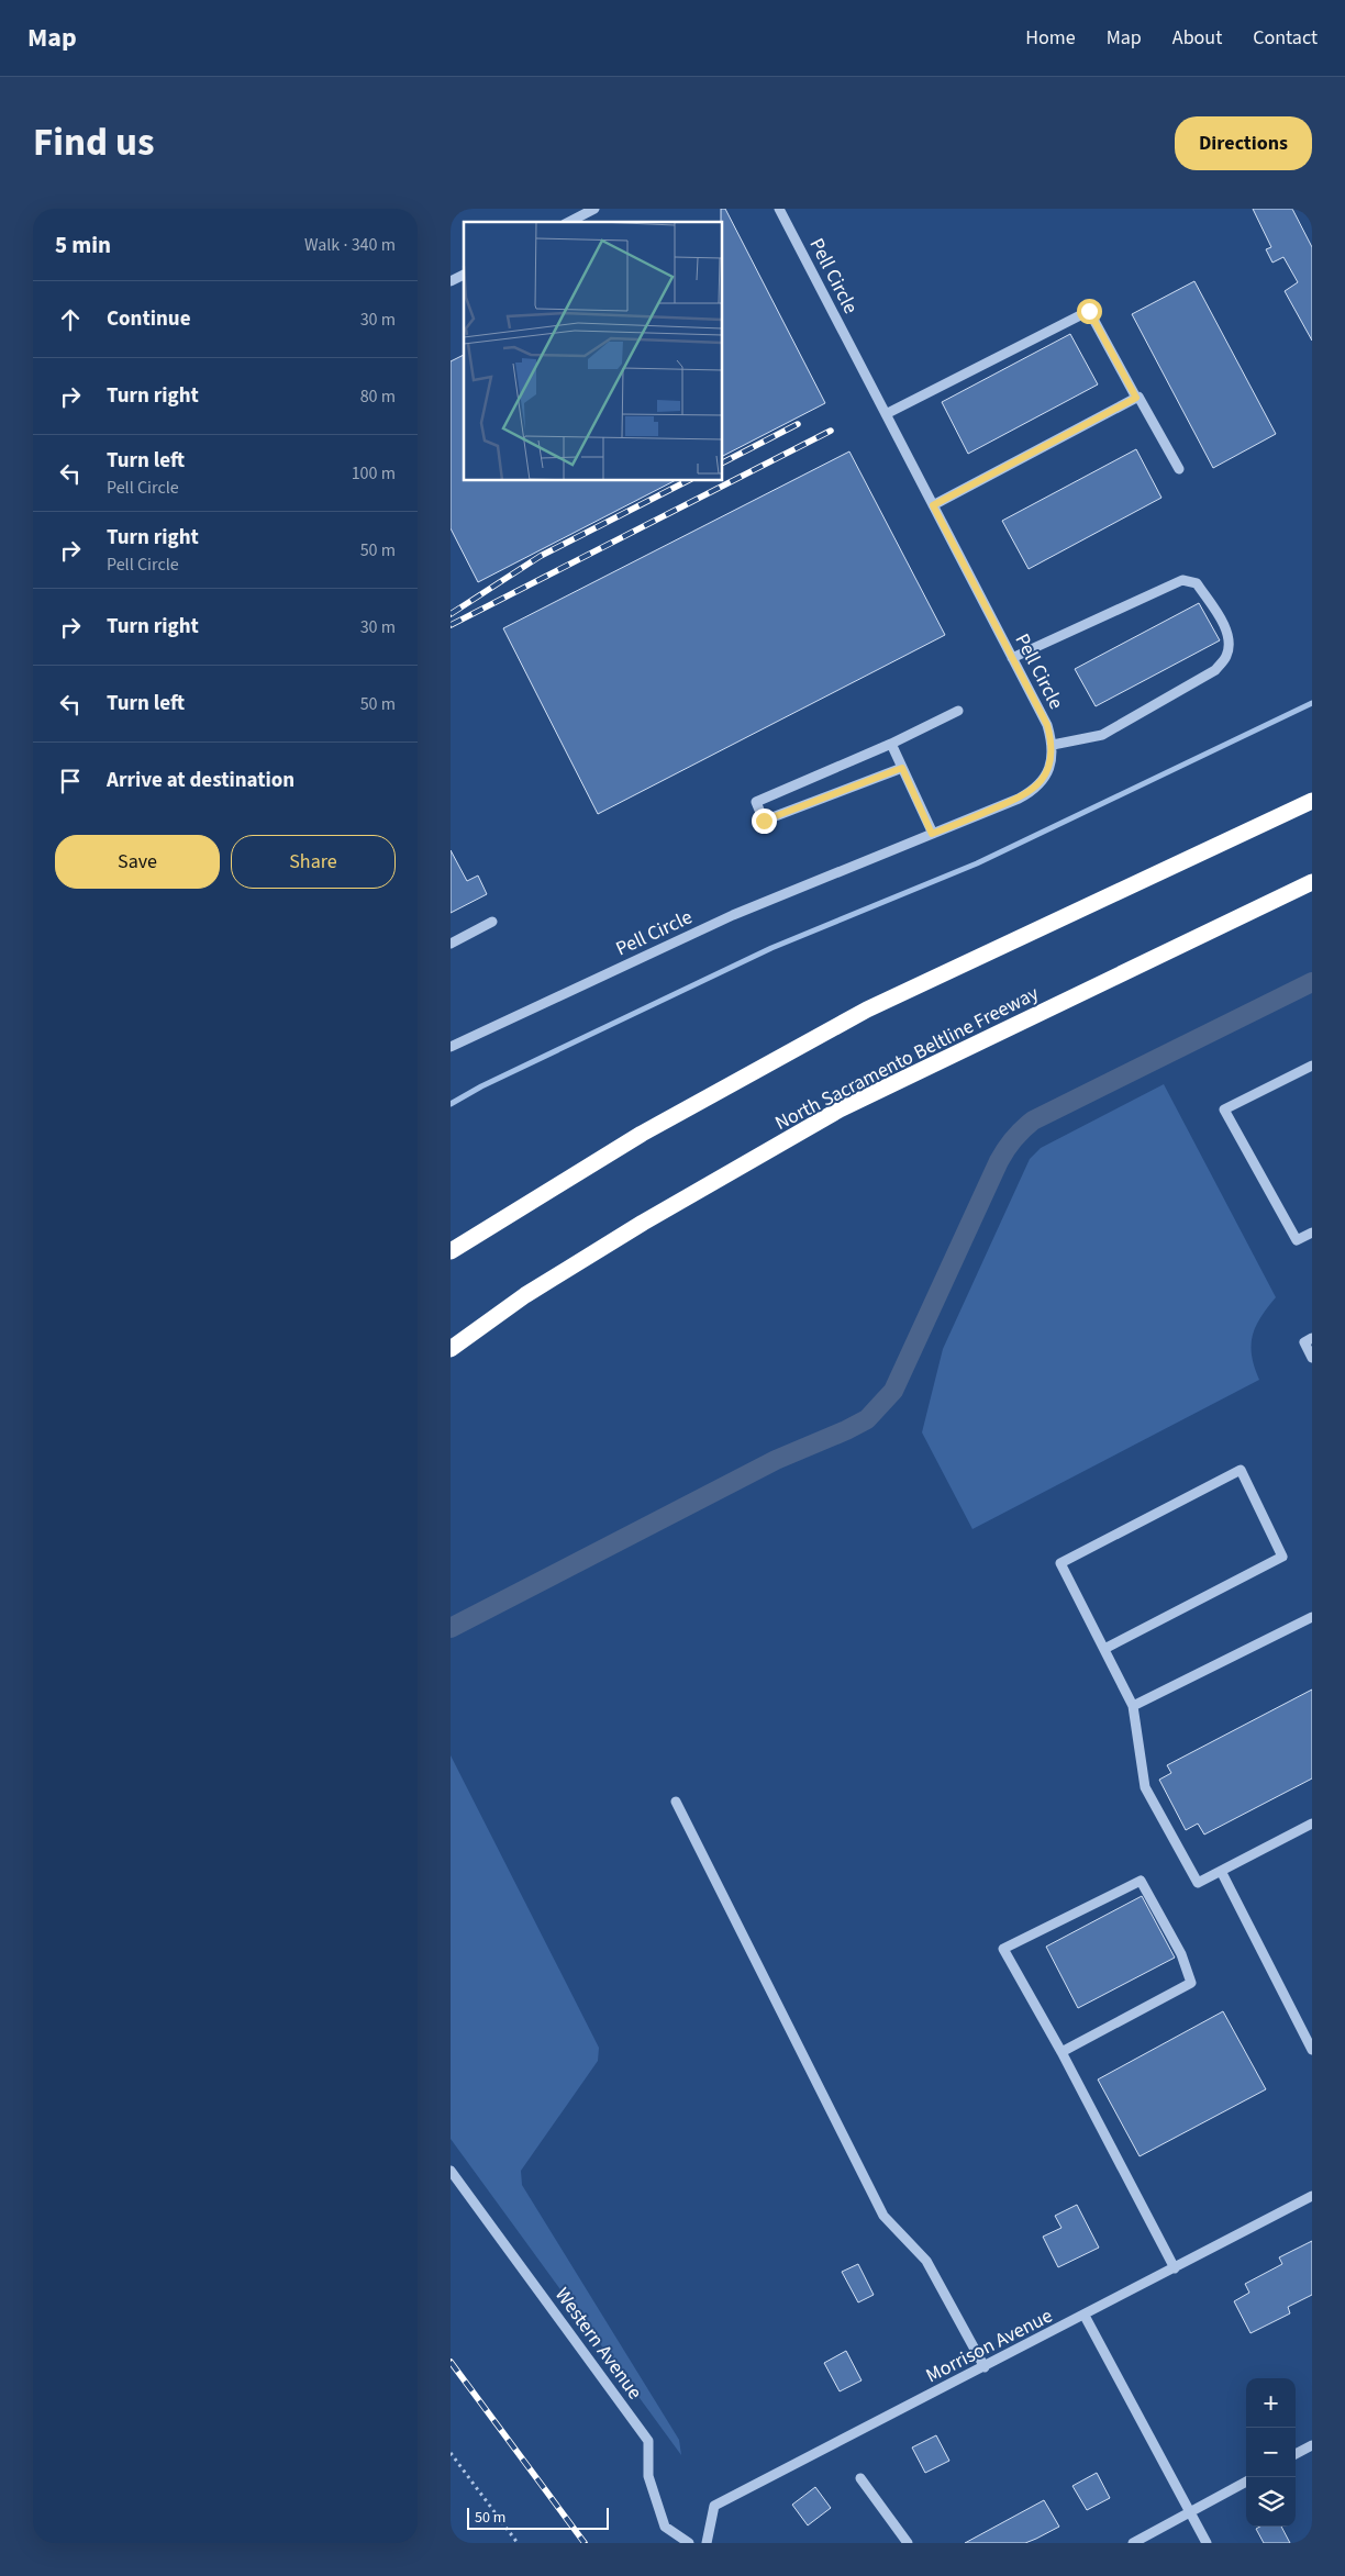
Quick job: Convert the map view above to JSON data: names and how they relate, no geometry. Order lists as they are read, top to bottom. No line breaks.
{"streets":{"highway":["North Sacramento Beltline Freeway"],"street":["Pell Circle","Western Avenue","Morrison Avenue"]},"scale_bar":"50 m","page":{"header":"Map","nav":["Home","Map","About","Contact"],"title":"Find us","buttons":["Directions",["Save","Share"]],"heading":["5 min","Walk · 340 m"],"list":[["Continue","30 m"],["Turn right","80 m"],["Turn left","Pell Circle","100 m"],["Turn right","Pell Circle","50 m"],["Turn right","30 m"],["Turn left","50 m"],"Arrive at destination"],"map_buttons":["+","−"],"scale":"50 m"}}
